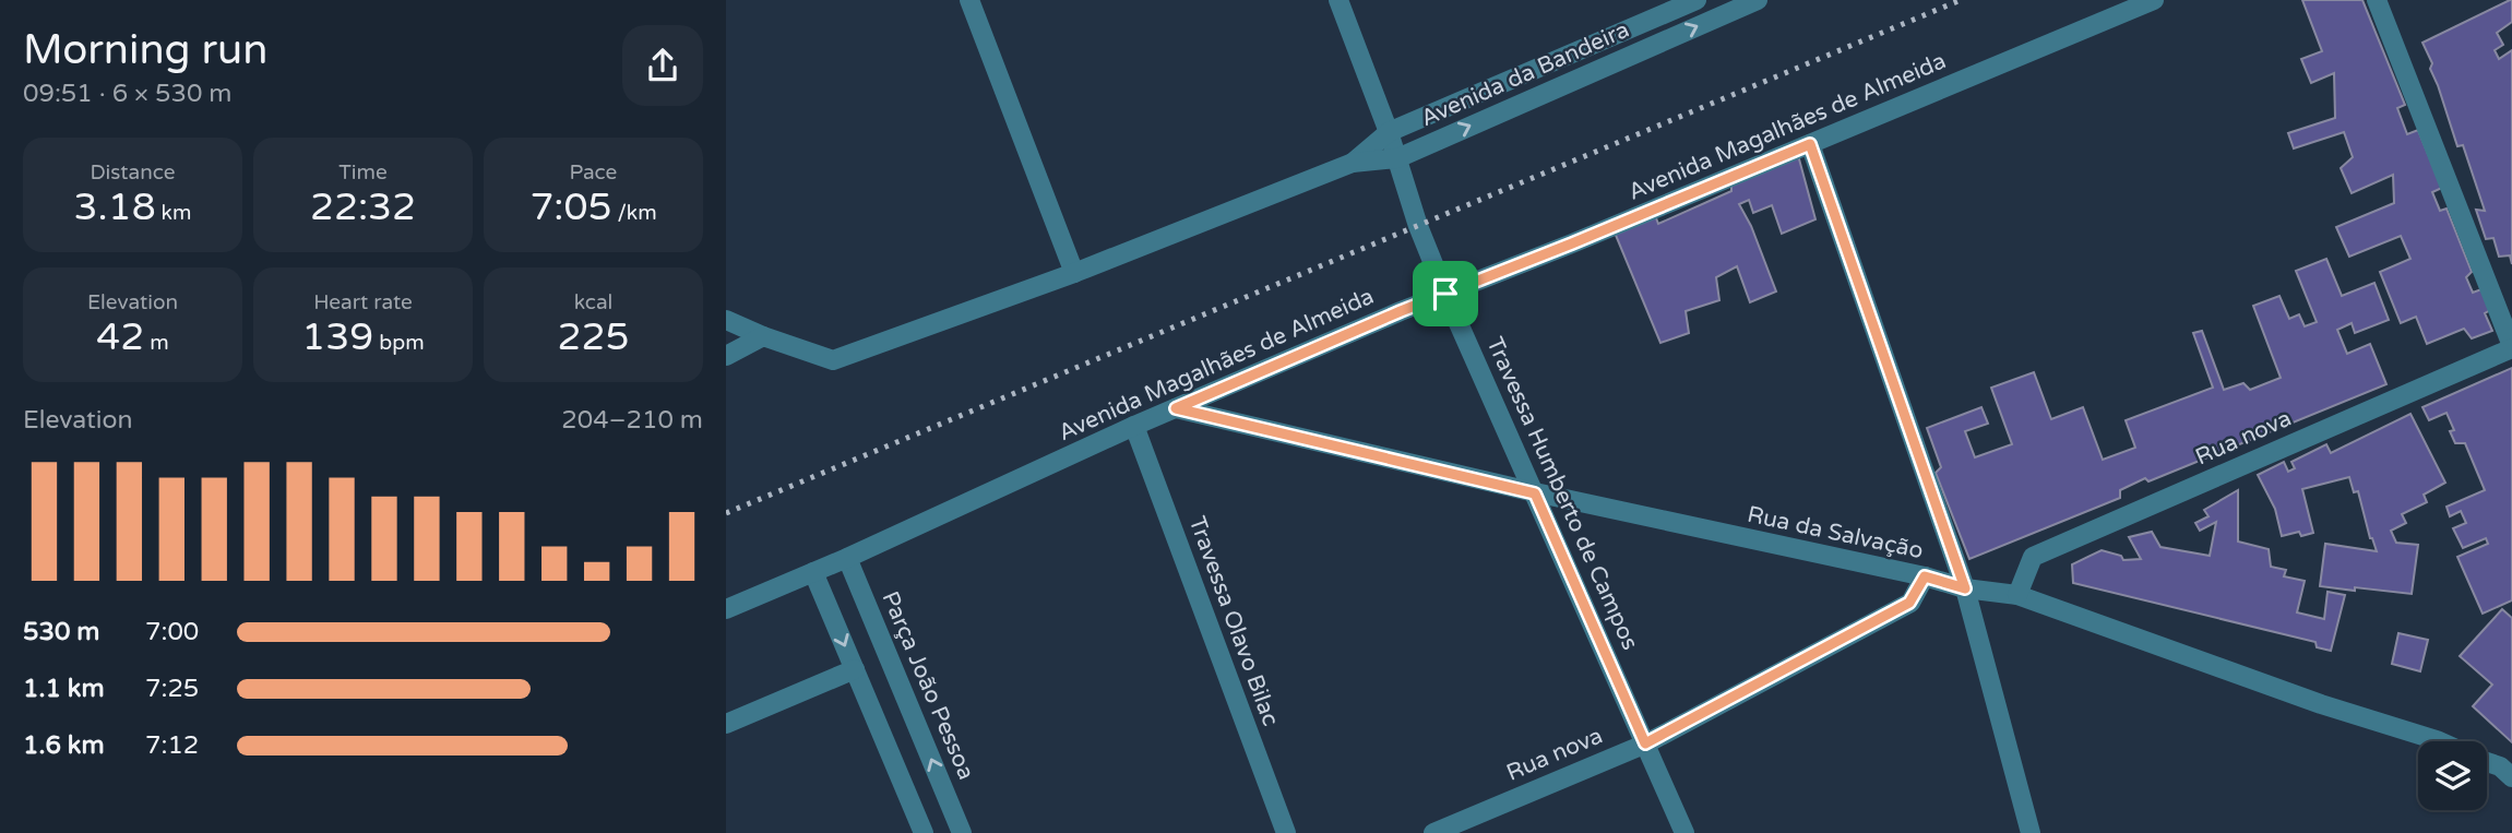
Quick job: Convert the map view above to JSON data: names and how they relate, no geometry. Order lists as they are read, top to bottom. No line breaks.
{"streets":{"street":["Avenida da Bandeira","Avenida Magalhães de Almeida","Rua nova","Travessa Humberto de Campos","Rua da Salvação","Travessa Olavo Bilac","Parça João Pessoa"]},"crossings":[["Avenida da Bandeira","Travessa Humberto de Campos"],["Avenida Magalhães de Almeida","Travessa Humberto de Campos"],["Avenida Magalhães de Almeida","Rua da Salvação"],["Avenida Magalhães de Almeida","Travessa Olavo Bilac"],["Avenida Magalhães de Almeida","Parça João Pessoa"],["Rua nova","Travessa Humberto de Campos"],["Rua nova","Rua da Salvação"],["Travessa Humberto de Campos","Rua da Salvação"]],"page":{"heading":["Morning run","09:51 · 6 × 530 m"],"stats":[["Distance","3.18 km"],["Time","22:32"],["Pace","7:05 /km"],["Elevation","42 m"],["Heart rate","139 bpm"],["kcal","225"]],"chart":["Elevation","204–210 m"],"list":[{"name":"530 m","note":"7:00"},{"name":"1.1 km","note":"7:25"},{"name":"1.6 km","note":"7:12"}]}}
